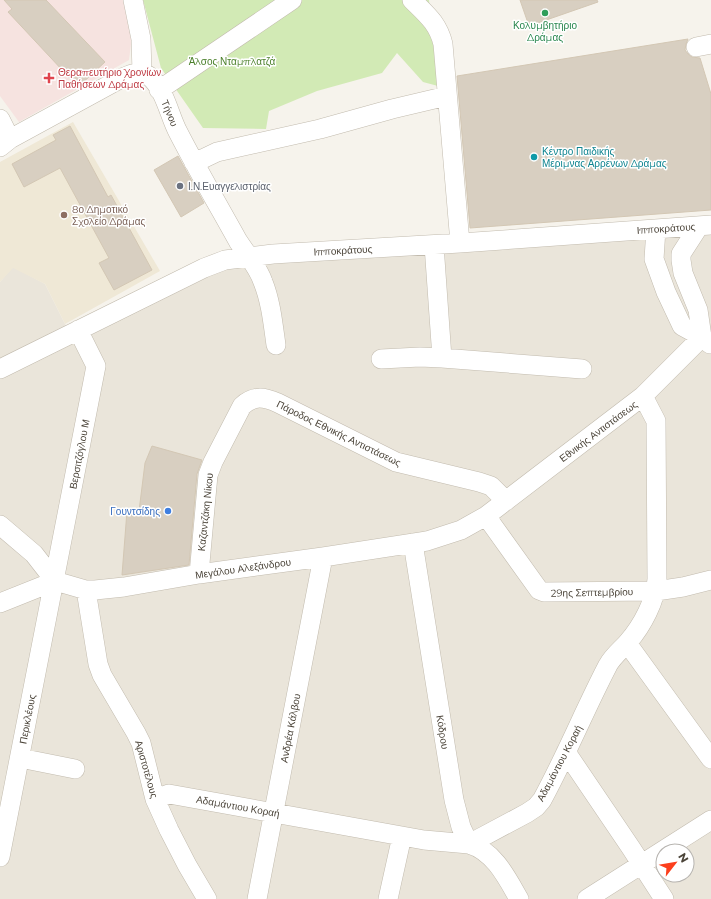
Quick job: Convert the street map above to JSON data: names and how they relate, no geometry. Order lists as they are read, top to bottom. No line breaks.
{"streets":{"street":["Τήνου","Ιπποκράτους","Εθνικής Αντιστάσεως","Πάροδος Εθνικής Αντιστάσεως","Βερσιτζόγλου Μ","Καζαντζάκη Νίκου","Μεγάλου Αλεξάνδρου","29ης Σεπτεμβρίου","Περικλέους","Ανδρέα Κάλβου","Κόδρου","Αδαμάντιου Κοραή","Αριστοτέλους"]},"crossings":[["Τήνου","Ιπποκράτους"],["Ιπποκράτους","Βερσιτζόγλου Μ"],["Εθνικής Αντιστάσεως","Πάροδος Εθνικής Αντιστάσεως"],["Εθνικής Αντιστάσεως","Μεγάλου Αλεξάνδρου"],["Εθνικής Αντιστάσεως","29ης Σεπτεμβρίου"],["Εθνικής Αντιστάσεως","Αδαμάντιου Κοραή"],["Πάροδος Εθνικής Αντιστάσεως","Καζαντζάκη Νίκου"],["Βερσιτζόγλου Μ","Μεγάλου Αλεξάνδρου"],["Βερσιτζόγλου Μ","Περικλέους"],["Καζαντζάκη Νίκου","Μεγάλου Αλεξάνδρου"],["Μεγάλου Αλεξάνδρου","29ης Σεπτεμβρίου"],["Μεγάλου Αλεξάνδρου","Περικλέους"],["Μεγάλου Αλεξάνδρου","Ανδρέα Κάλβου"],["Μεγάλου Αλεξάνδρου","Κόδρου"],["Μεγάλου Αλεξάνδρου","Αριστοτέλους"],["29ης Σεπτεμβρίου","Αδαμάντιου Κοραή"],["Ανδρέα Κάλβου","Αδαμάντιου Κοραή"],["Κόδρου","Αδαμάντιου Κοραή"],["Αδαμάντιου Κοραή","Αριστοτέλους"]],"parks":["Άλσος Νταμπλατζά"],"places":{"other":["Κολυμβητήριο Δράμας","Κέντρο Παιδικής Μέριμνας Αρρένων Δράμας","Ι.Ν.Ευαγγελιστρίας","8ο Δημοτικό Σχολείο Δράμας","Γουντσίδης"],"health":["Θεραπευτήριο Χρονίων Παθήσεων Δράμας"]},"north":"top right"}
